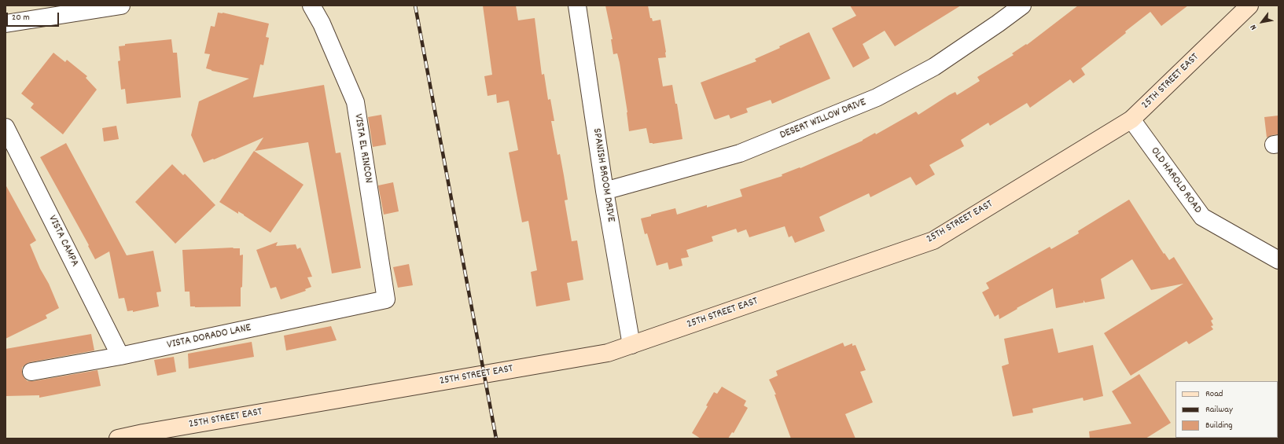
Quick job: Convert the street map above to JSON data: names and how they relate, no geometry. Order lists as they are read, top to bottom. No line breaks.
{"streets":{"main road":["25TH STREET EAST"],"street":["DESERT WILLOW DRIVE","VISTA EL RINCON","SPANISH BROOM DRIVE","OLD HAROLD ROAD","VISTA CAMPA","VISTA DORADO LANE"]},"crossings":[["25TH STREET EAST","SPANISH BROOM DRIVE"],["25TH STREET EAST","OLD HAROLD ROAD"],["DESERT WILLOW DRIVE","SPANISH BROOM DRIVE"],["VISTA EL RINCON","VISTA DORADO LANE"],["VISTA CAMPA","VISTA DORADO LANE"]],"legend":["Road","Railway","Building"],"scale_bar":"20 m","north":"bottom left"}
